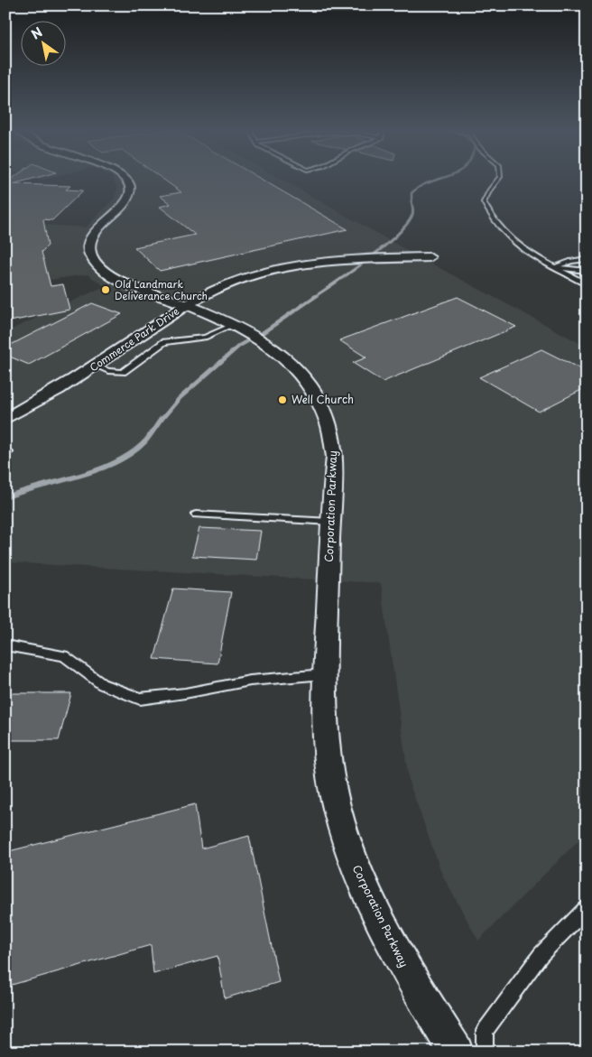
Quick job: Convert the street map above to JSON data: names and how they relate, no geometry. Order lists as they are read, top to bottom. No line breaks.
{"streets":{"street":["Commerce Park Drive","Corporation Parkway"]},"crossings":[["Commerce Park Drive","Corporation Parkway"]],"places":["Old Landmark Deliverance Church","Well Church"],"north":"top left"}
